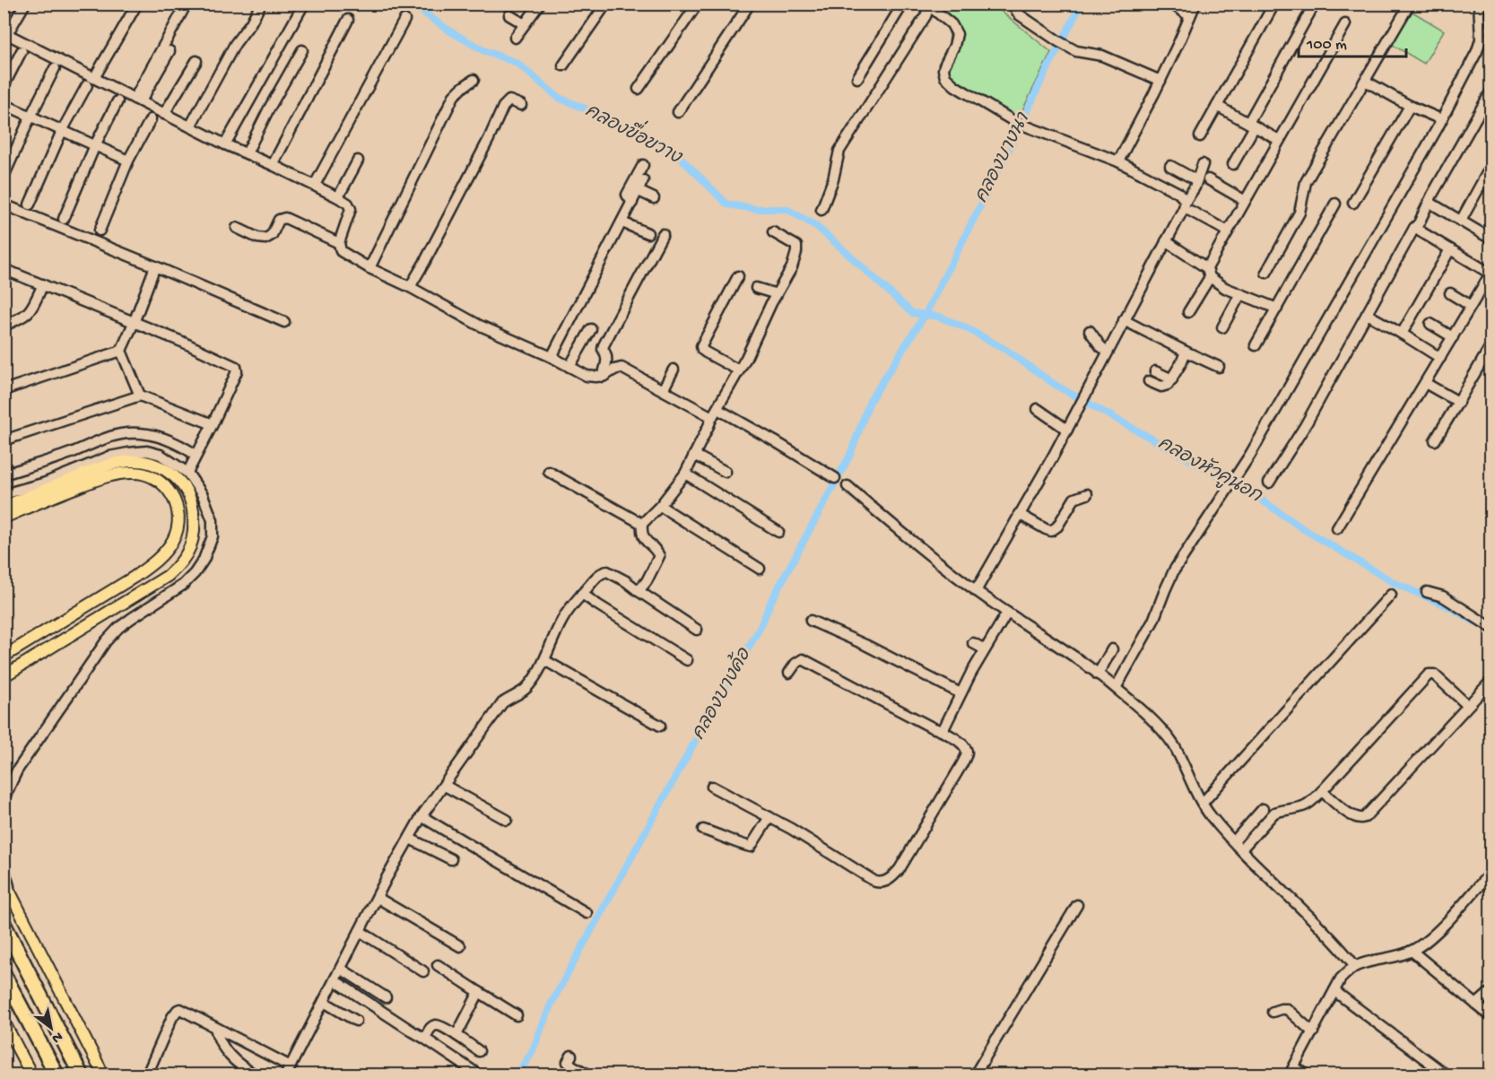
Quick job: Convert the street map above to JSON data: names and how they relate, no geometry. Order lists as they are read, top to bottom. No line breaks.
{"water":["คลองขื่อขวาง","คลองบางนา","คลองหัวคูนอก","คลองบางค้อ"],"scale_bar":"100 m","north":"bottom right"}
